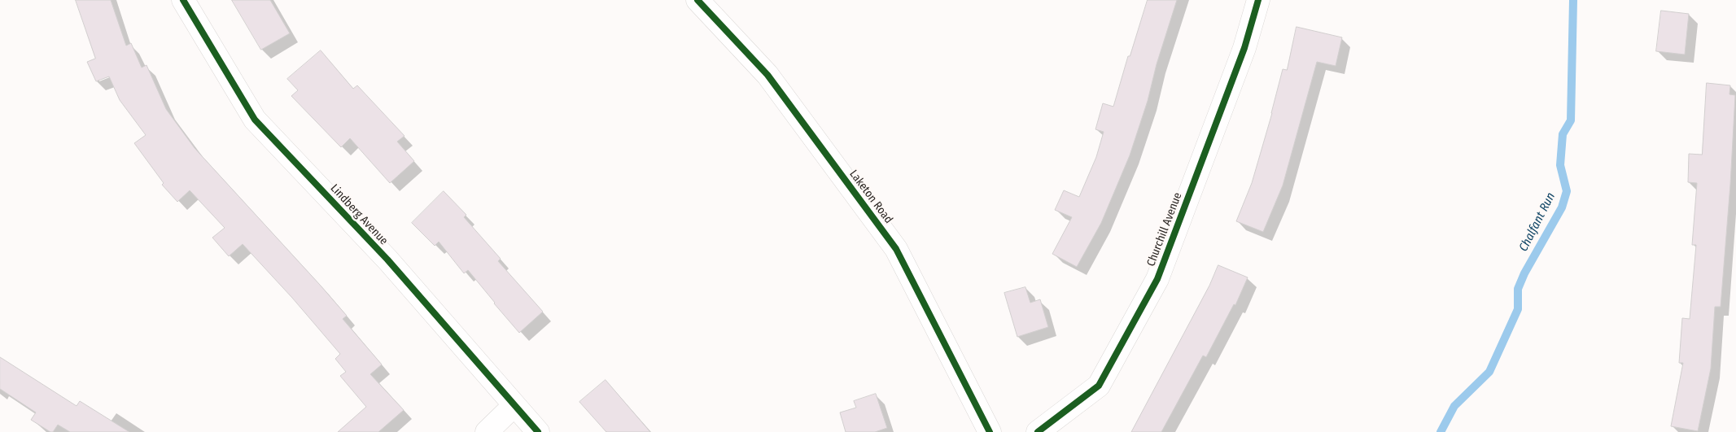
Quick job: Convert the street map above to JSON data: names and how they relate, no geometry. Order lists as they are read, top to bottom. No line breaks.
{"streets":{"street":["Laketon Road","Lindberg Avenue","Churchill Avenue"]},"water":["Chalfant Run"]}
